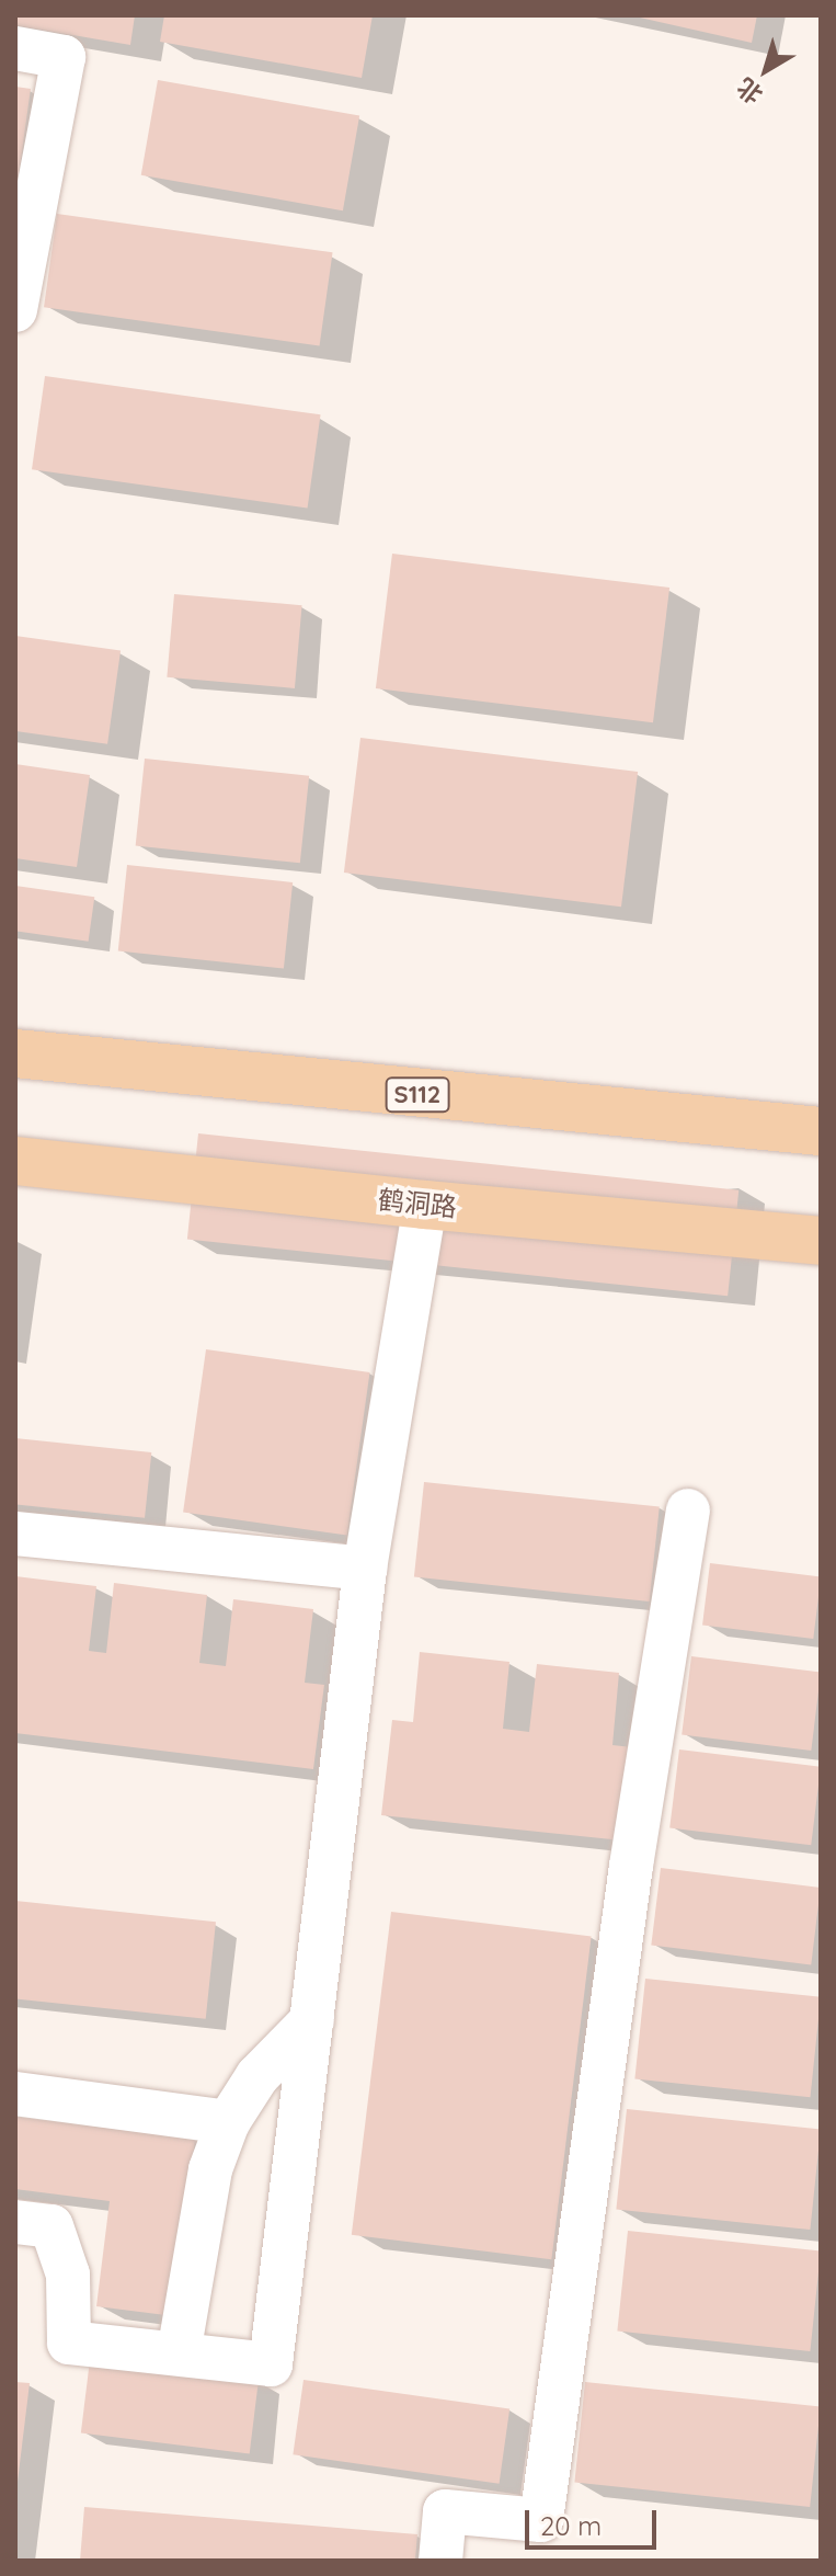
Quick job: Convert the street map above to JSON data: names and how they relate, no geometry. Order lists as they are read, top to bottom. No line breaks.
{"streets":{"main road":["S112","鹤洞路"]},"scale_bar":"20 m","north":"bottom left"}
